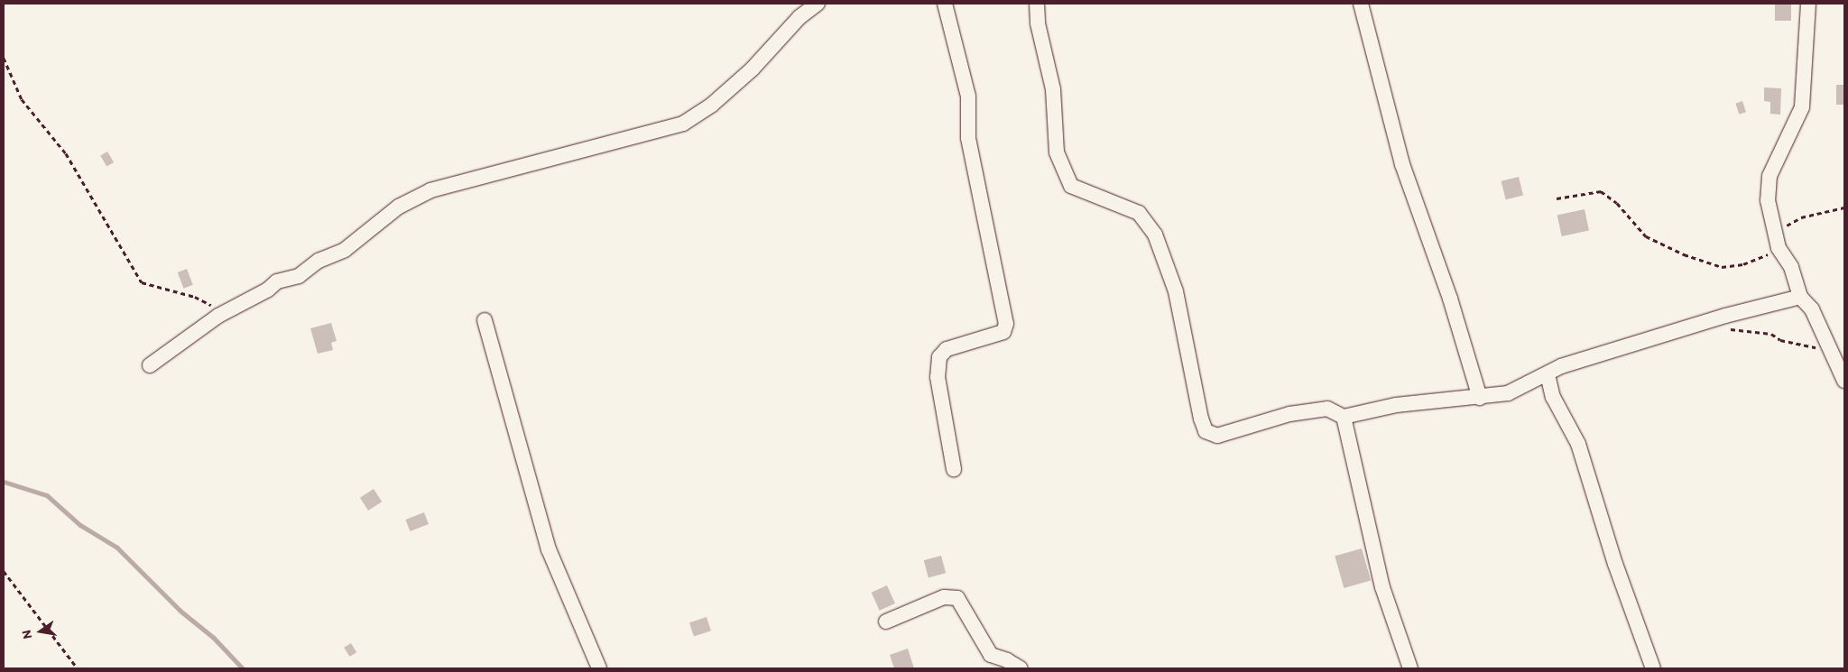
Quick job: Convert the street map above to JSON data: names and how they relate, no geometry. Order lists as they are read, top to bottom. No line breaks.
{"north":"left"}
